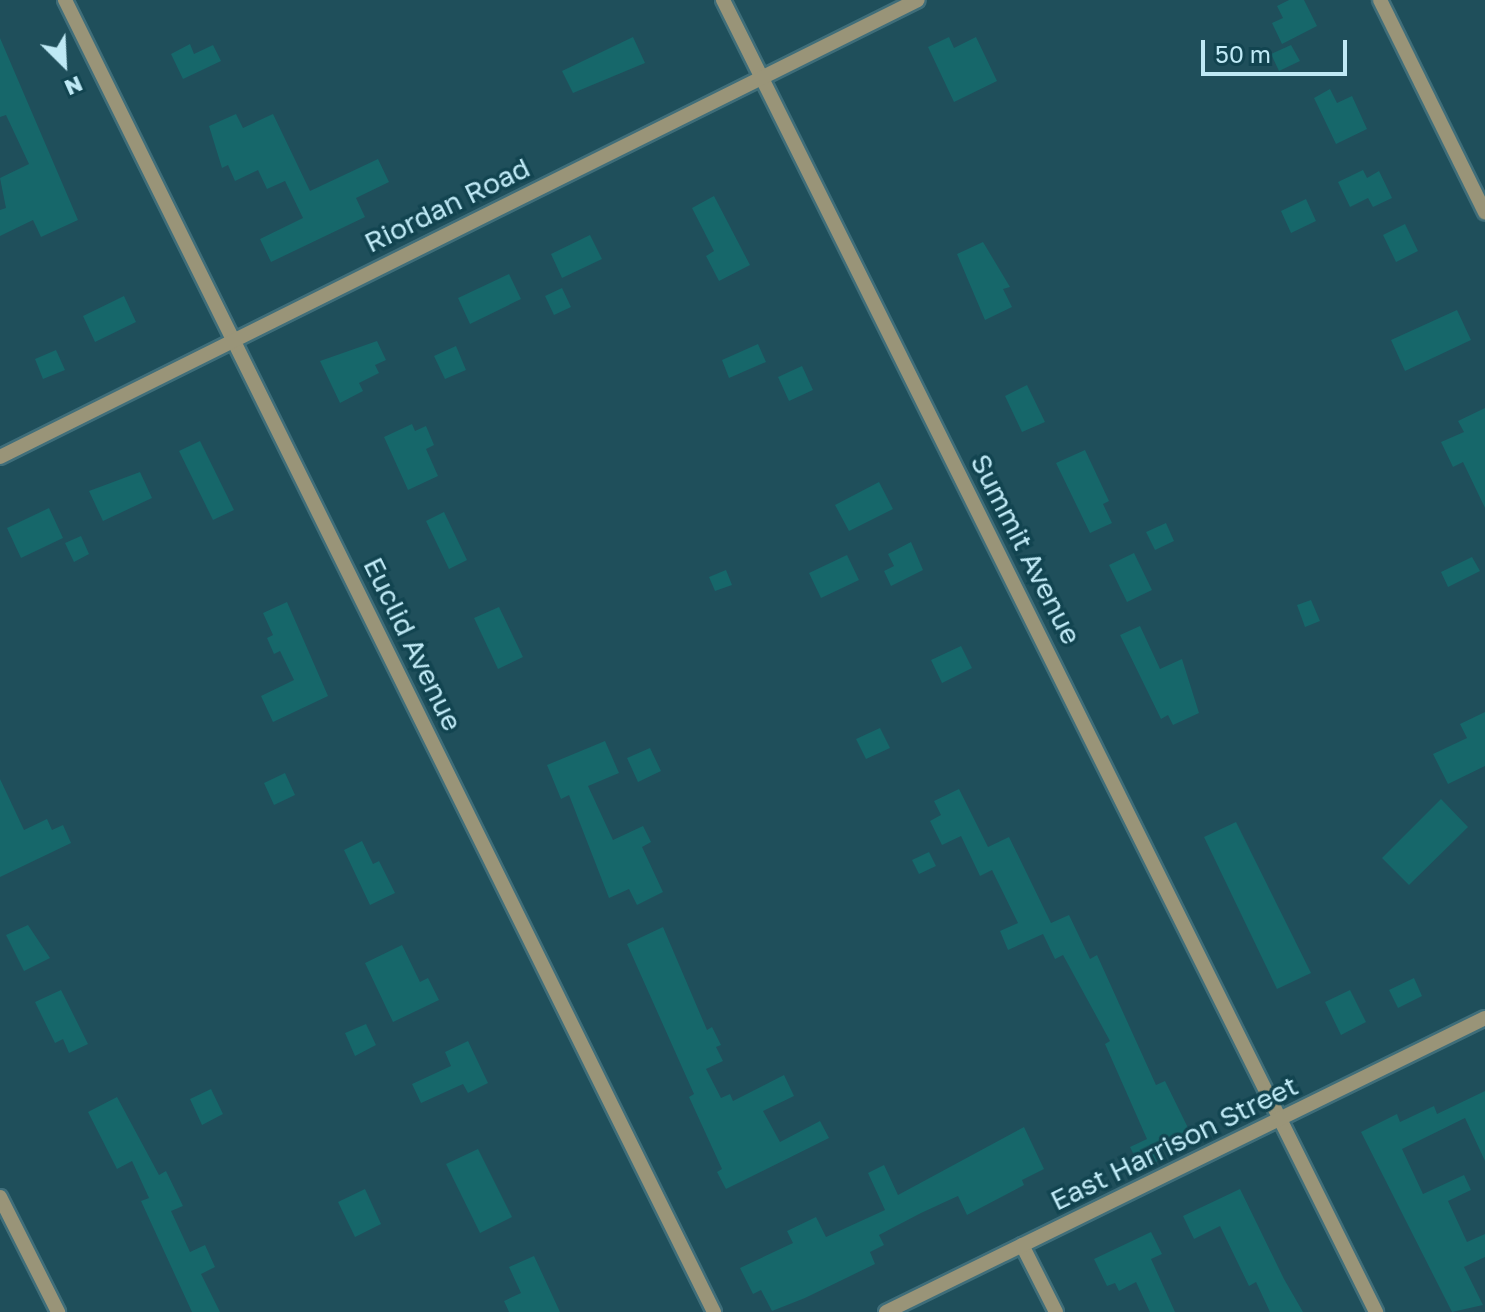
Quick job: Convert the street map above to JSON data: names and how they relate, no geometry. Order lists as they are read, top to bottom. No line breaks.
{"streets":{"street":["Riordan Road","Summit Avenue","Euclid Avenue","East Harrison Street"]},"crossings":[["Riordan Road","Summit Avenue"],["Riordan Road","Euclid Avenue"],["Summit Avenue","East Harrison Street"]],"scale_bar":"50 m","north":"bottom right"}
